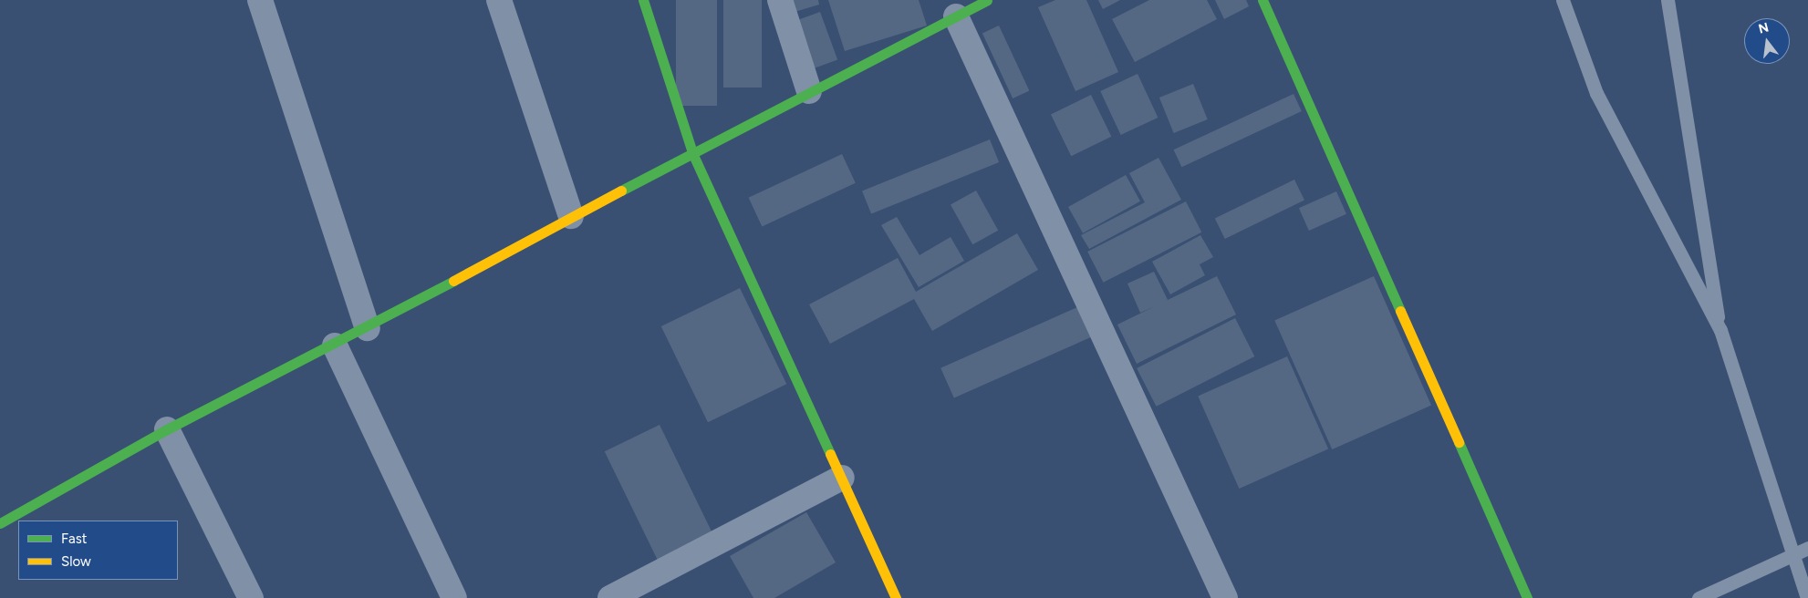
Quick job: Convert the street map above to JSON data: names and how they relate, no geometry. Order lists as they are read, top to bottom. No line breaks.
{"legend":["Fast","Slow"],"north":"top"}
